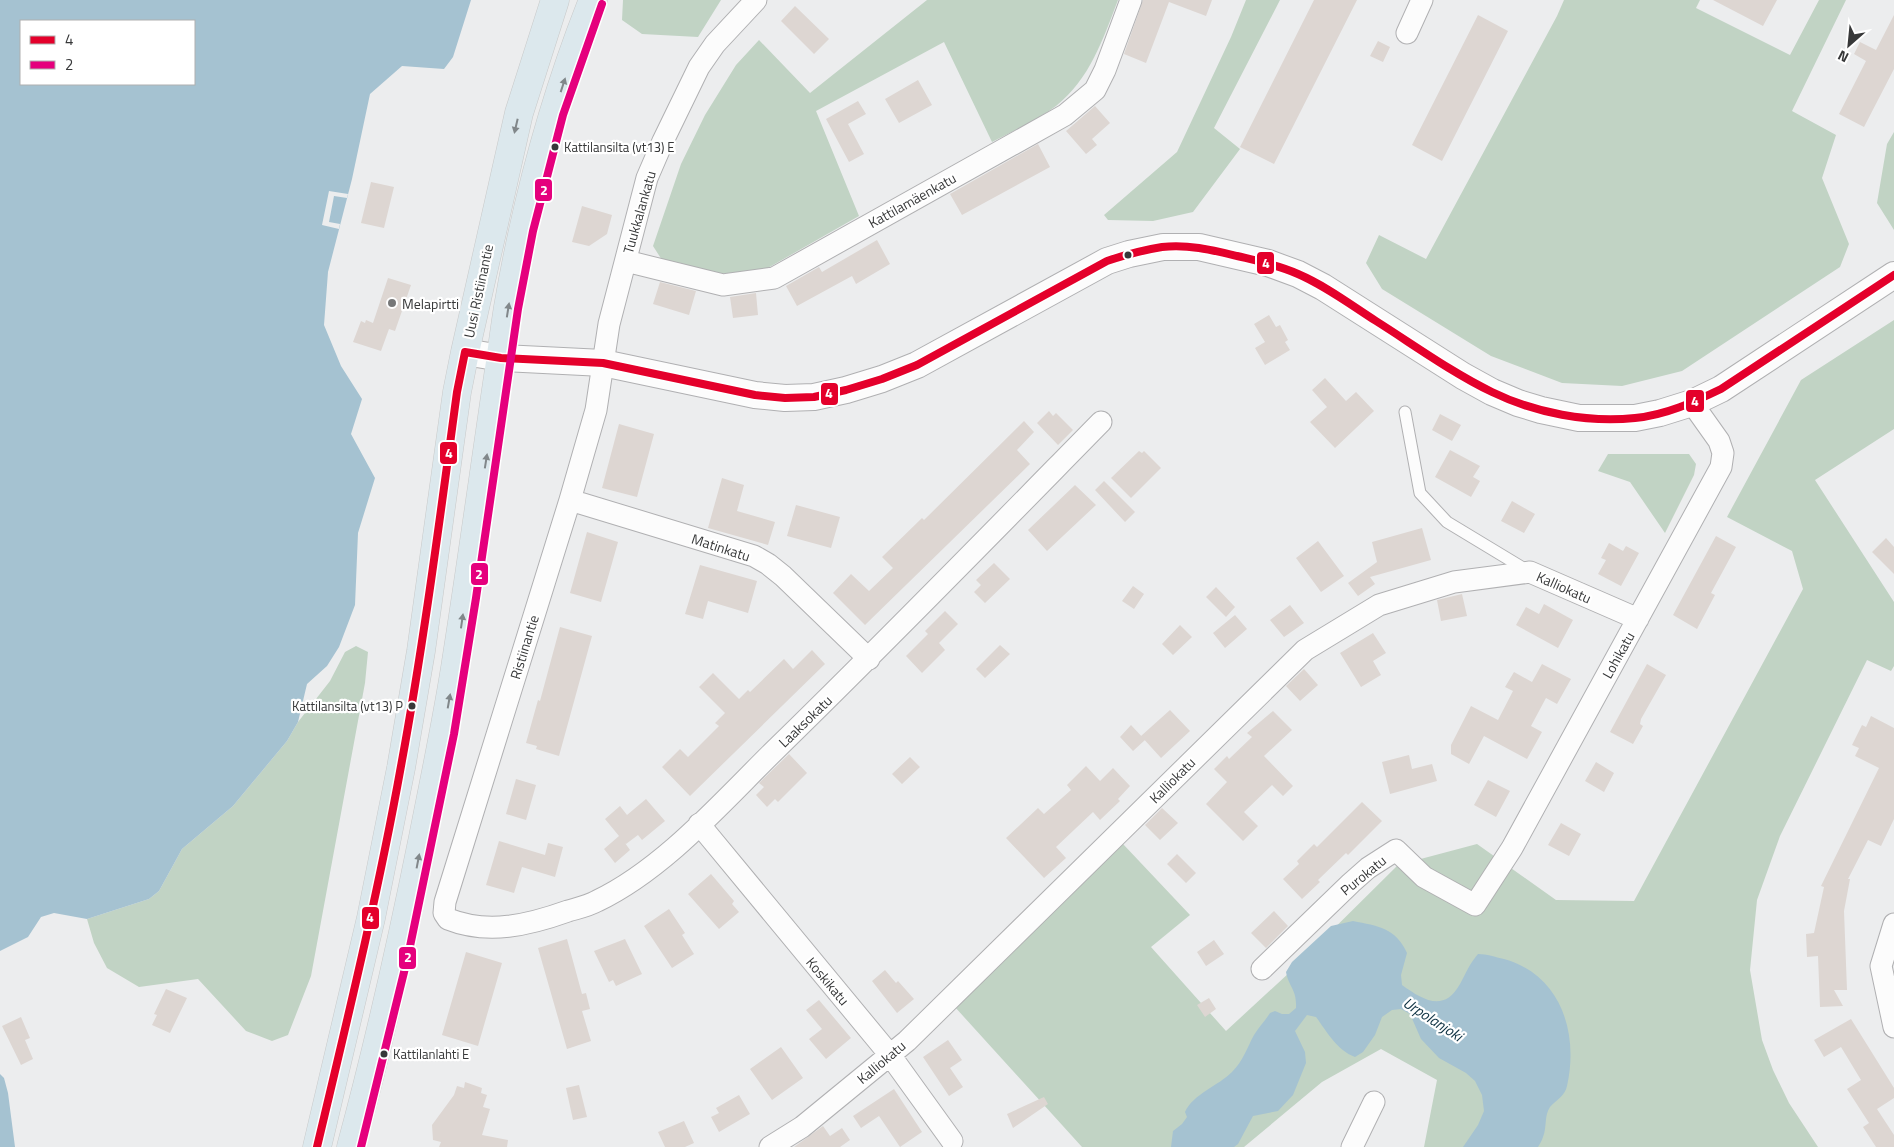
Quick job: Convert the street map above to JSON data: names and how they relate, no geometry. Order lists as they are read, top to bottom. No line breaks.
{"streets":{"highway":["Uusi Ristiinantie"],"street":["Kattilamäenkatu","Tuukkalankatu","Matinkatu","Kalliokatu","Ristiinantie","Lohikatu","Laaksokatu","Purokatu","Koskikatu"]},"crossings":[["Kattilamäenkatu","Tuukkalankatu"],["Tuukkalankatu","Ristiinantie"],["Matinkatu","Ristiinantie"],["Matinkatu","Laaksokatu"],["Kalliokatu","Lohikatu"],["Kalliokatu","Koskikatu"],["Ristiinantie","Laaksokatu"],["Lohikatu","Purokatu"],["Laaksokatu","Koskikatu"]],"water":["Urpolanjoki"],"places":["Kattilansilta (vt13) E","Melapirtti","Kattilansilta (vt13) P","Kattilanlahti E"],"lines":["transit line 2","transit line 4"],"legend":["4","2"],"north":"bottom left"}
